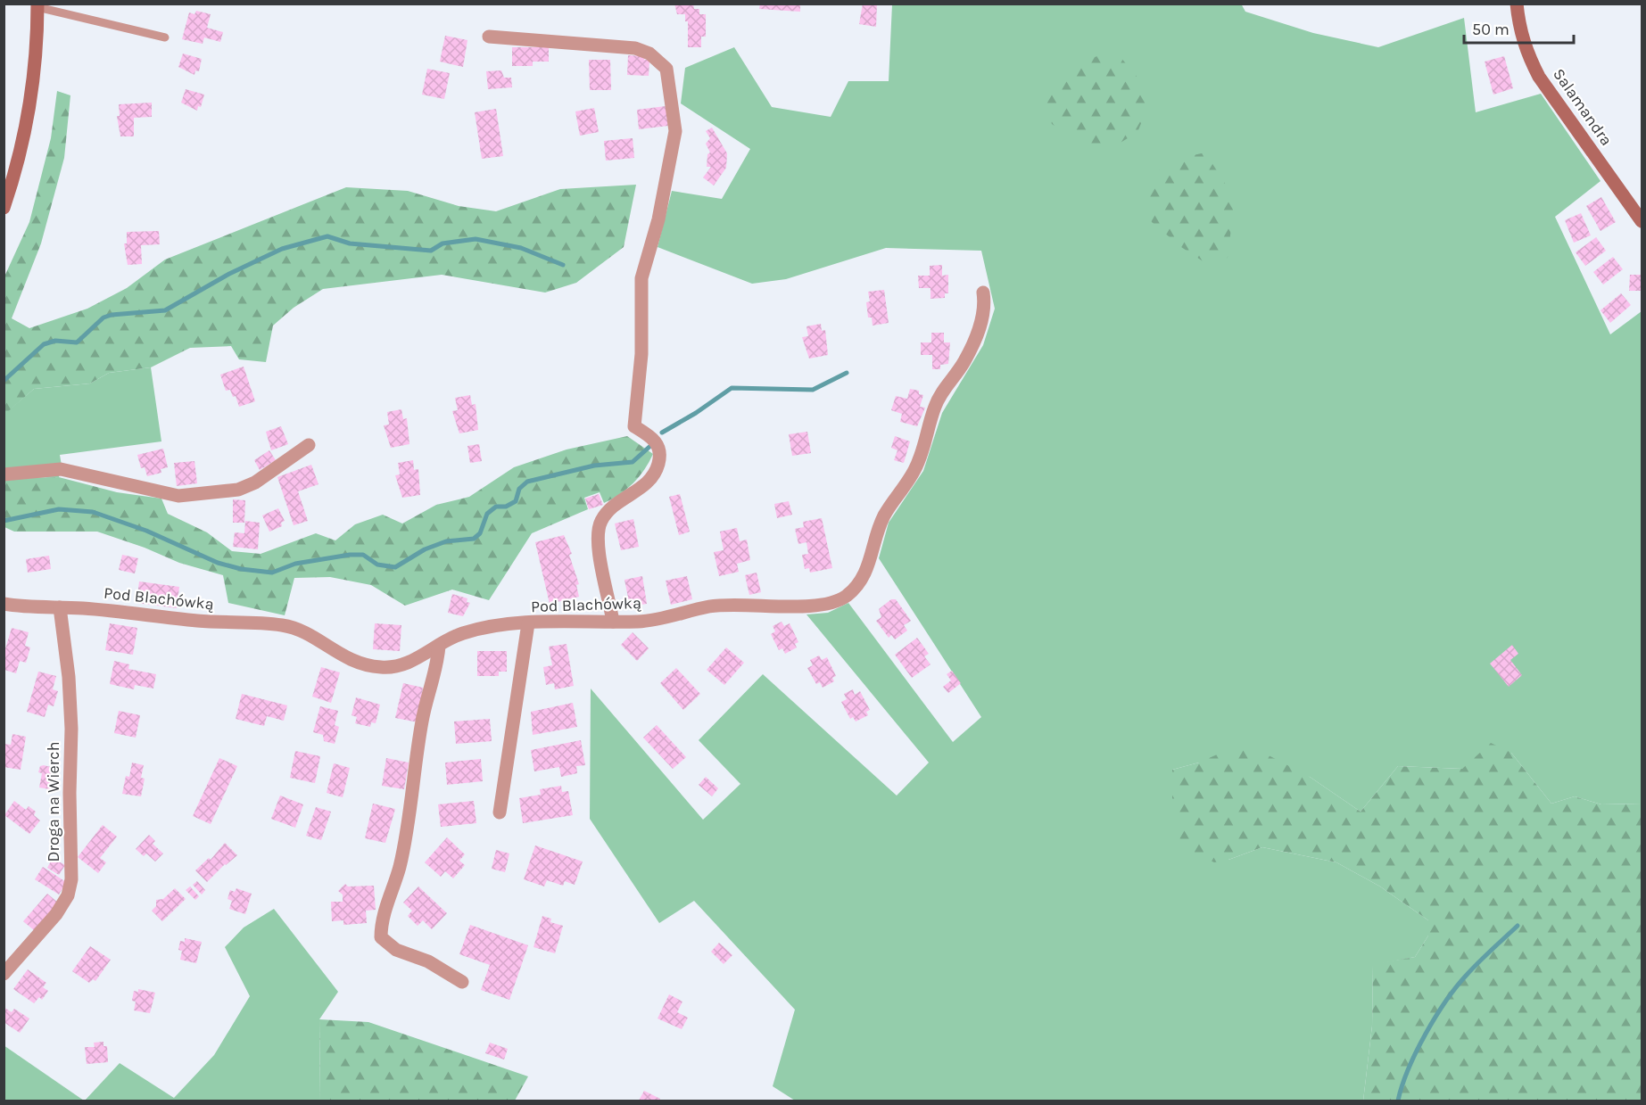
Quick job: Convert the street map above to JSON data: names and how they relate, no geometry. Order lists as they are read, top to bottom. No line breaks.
{"streets":{"street":["Salamandra","Pod Blachówką","Droga na Wierch"]},"crossings":[["Pod Blachówką","Droga na Wierch"]],"scale_bar":"50 m"}
